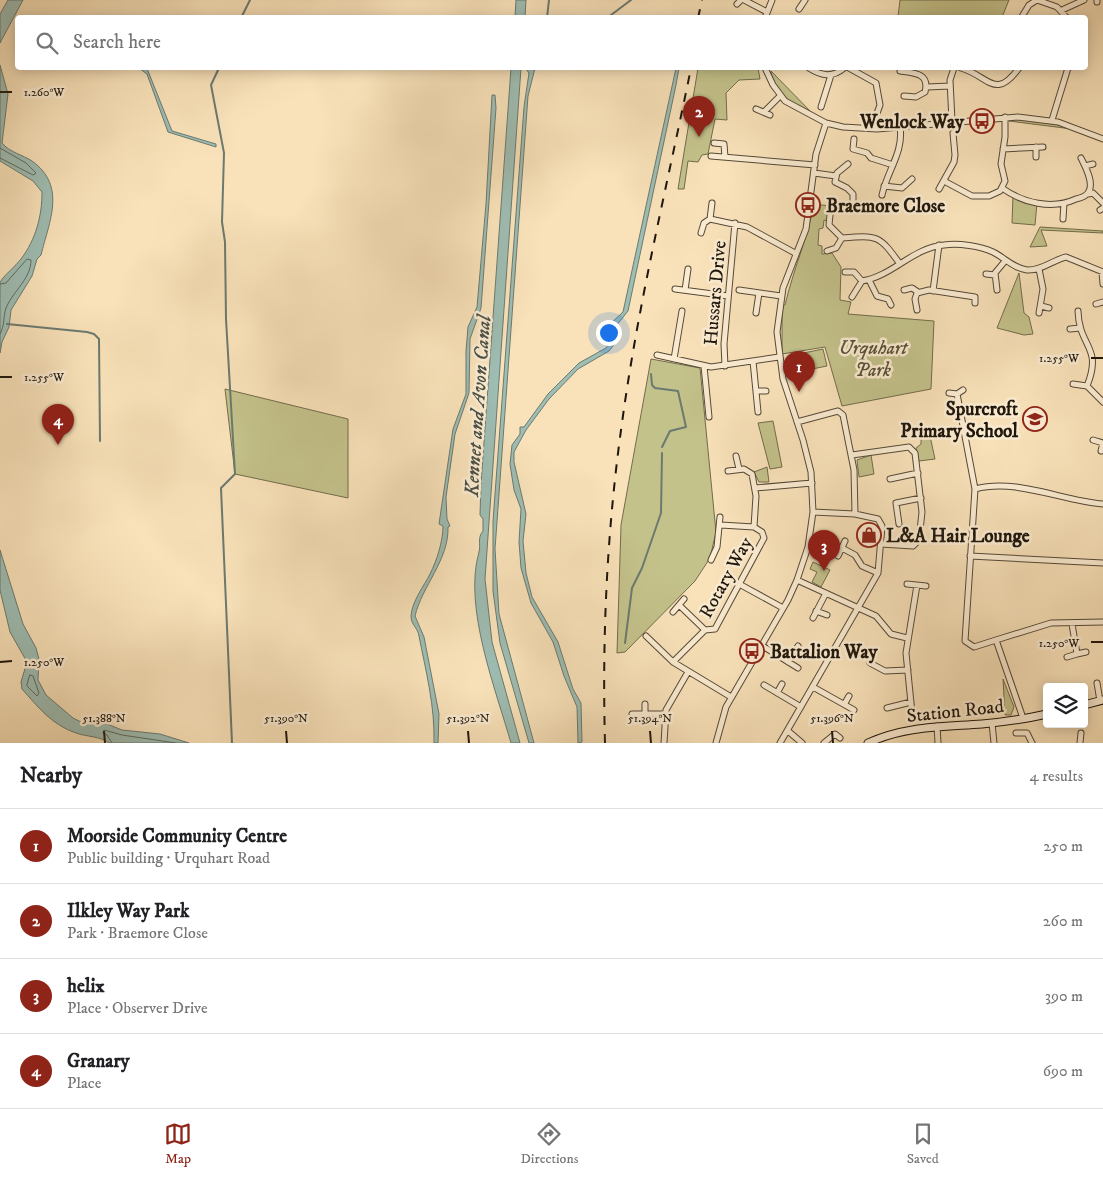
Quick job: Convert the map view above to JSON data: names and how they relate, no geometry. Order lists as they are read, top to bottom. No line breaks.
{"streets":{"street":["Hussars Drive","Rotary Way","Station Road"]},"water":["Kennet and Avon Canal"],"parks":["Urquhart Park"],"places":{"bus stop":["Wenlock Way","Braemore Close","Battalion Way"],"school or university":["Spurcroft Primary School"],"shop":["L&A Hair Lounge"]},"page":{"search":"Search here","pins":["2","1","4","3"],"heading":["Nearby","4 results"],"list":[{"mark":"1","name":"Moorside Community Centre","note":"Public building · Urquhart Road","value":"250 m"},{"mark":"2","name":"Ilkley Way Park","note":"Park · Braemore Close","value":"260 m"},{"mark":"3","name":"helix","note":"Place · Observer Drive","value":"390 m"},{"mark":"4","name":"Granary","note":"Place","value":"690 m"}],"nav":["Map","Directions","Saved"]},"coordinates":["1.260°W","1.255°W","1.250°W","51.388°N","51.390°N","51.392°N","51.394°N","51.396°N"]}
